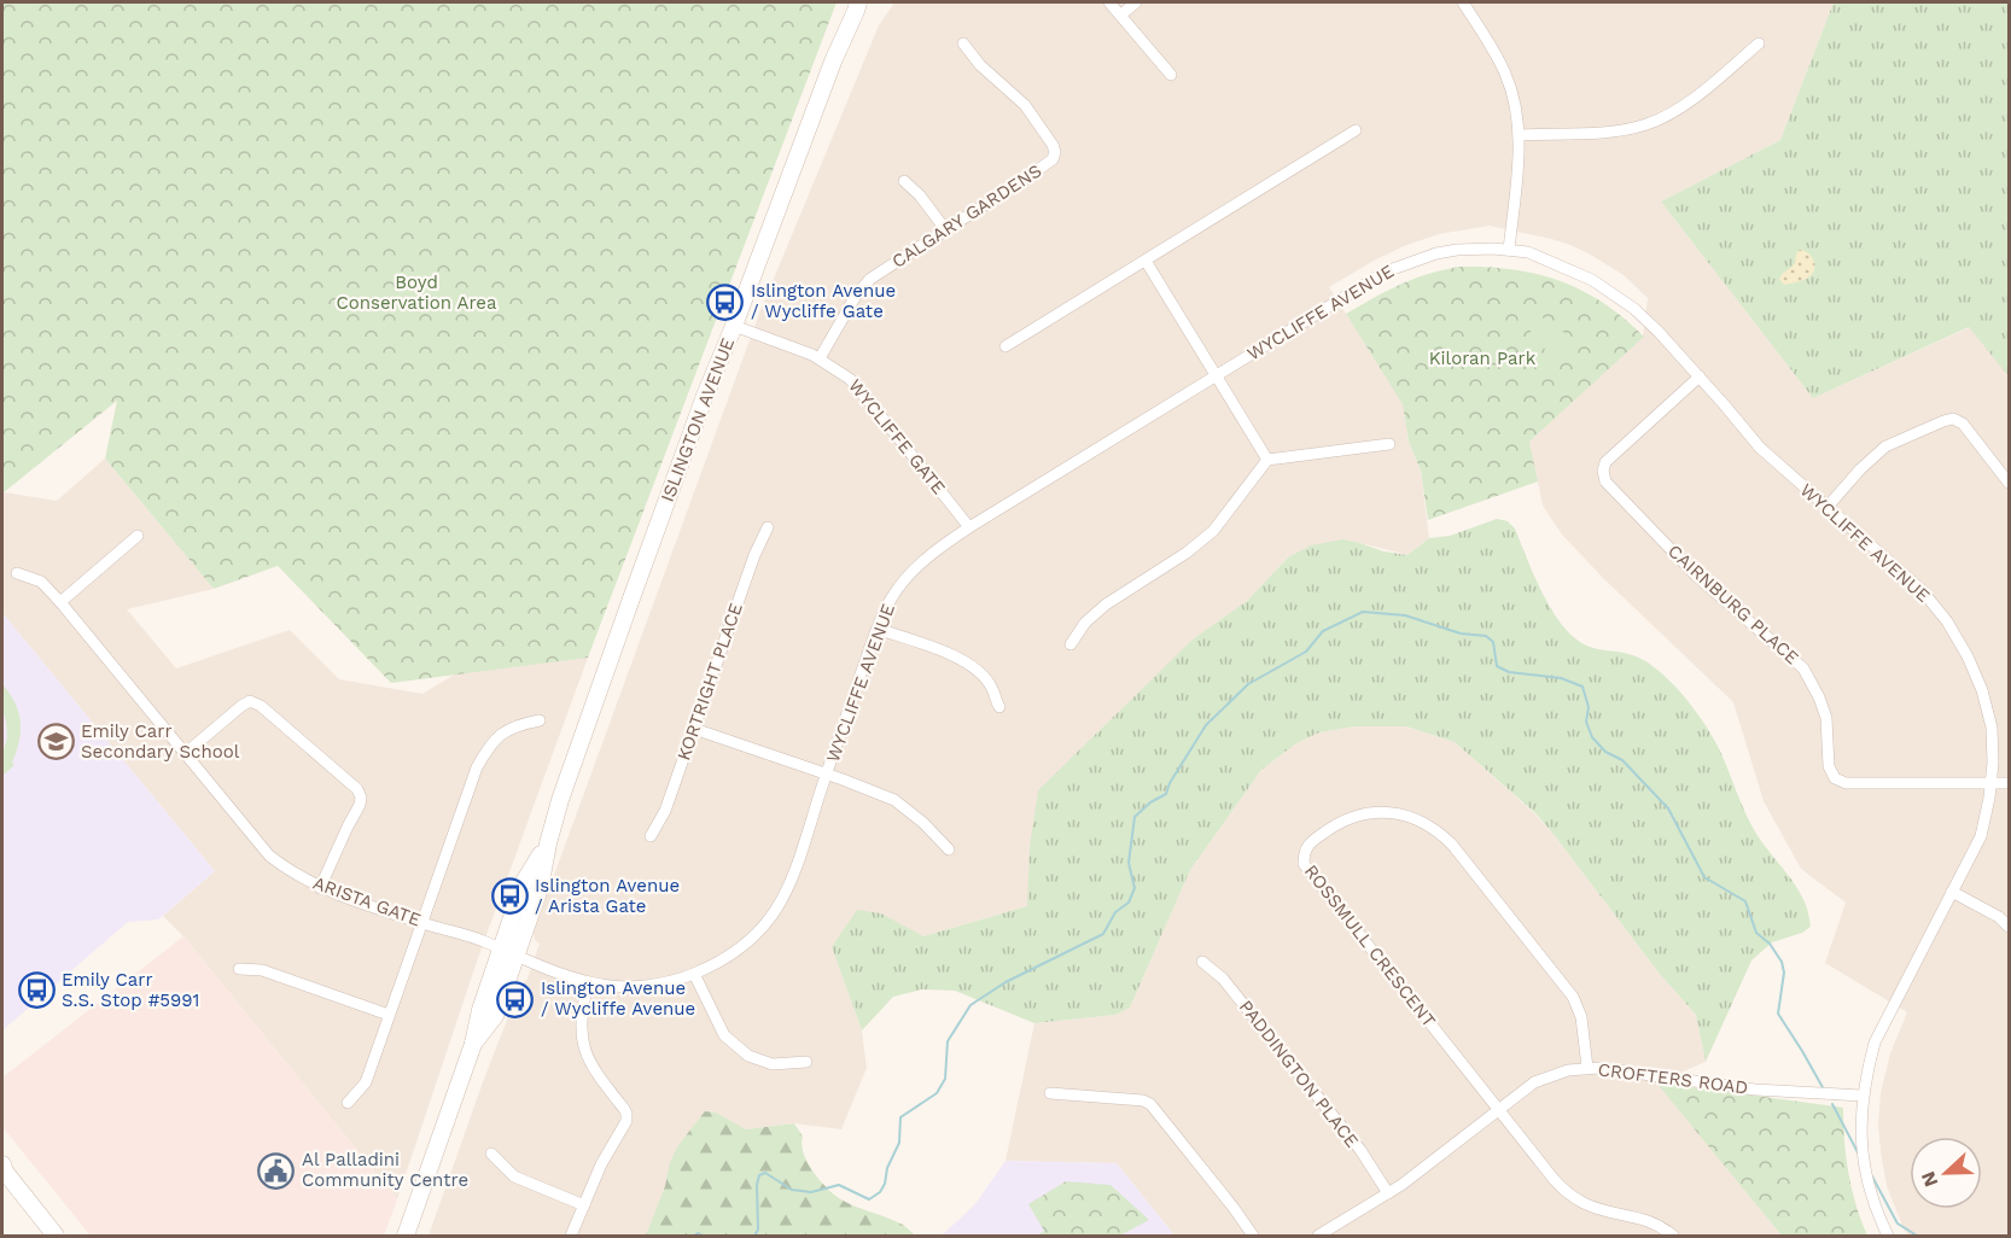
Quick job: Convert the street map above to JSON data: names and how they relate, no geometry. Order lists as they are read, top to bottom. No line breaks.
{"streets":{"main road":["ISLINGTON AVENUE"],"street":["CALGARY GARDENS","WYCLIFFE AVENUE","WYCLIFFE GATE","CAIRNBURG PLACE","KORTRIGHT PLACE","ARISTA GATE","ROSSMULL CRESCENT","PADDINGTON PLACE","CROFTERS ROAD"]},"crossings":[["CALGARY GARDENS","WYCLIFFE GATE"],["WYCLIFFE AVENUE","ISLINGTON AVENUE"],["WYCLIFFE AVENUE","WYCLIFFE GATE"],["WYCLIFFE AVENUE","CAIRNBURG PLACE"],["WYCLIFFE AVENUE","ARISTA GATE"],["WYCLIFFE AVENUE","CROFTERS ROAD"],["ISLINGTON AVENUE","WYCLIFFE GATE"],["ISLINGTON AVENUE","ARISTA GATE"],["ROSSMULL CRESCENT","CROFTERS ROAD"],["PADDINGTON PLACE","CROFTERS ROAD"]],"parks":["Boyd Conservation Area","Kiloran Park"],"places":{"bus stop":["Islington Avenue / Wycliffe Gate","Islington Avenue / Arista Gate","Emily Carr S.S. Stop #5991","Islington Avenue / Wycliffe Avenue"],"school or university":["Emily Carr Secondary School"],"public building":["Al Palladini Community Centre"]},"north":"left"}
